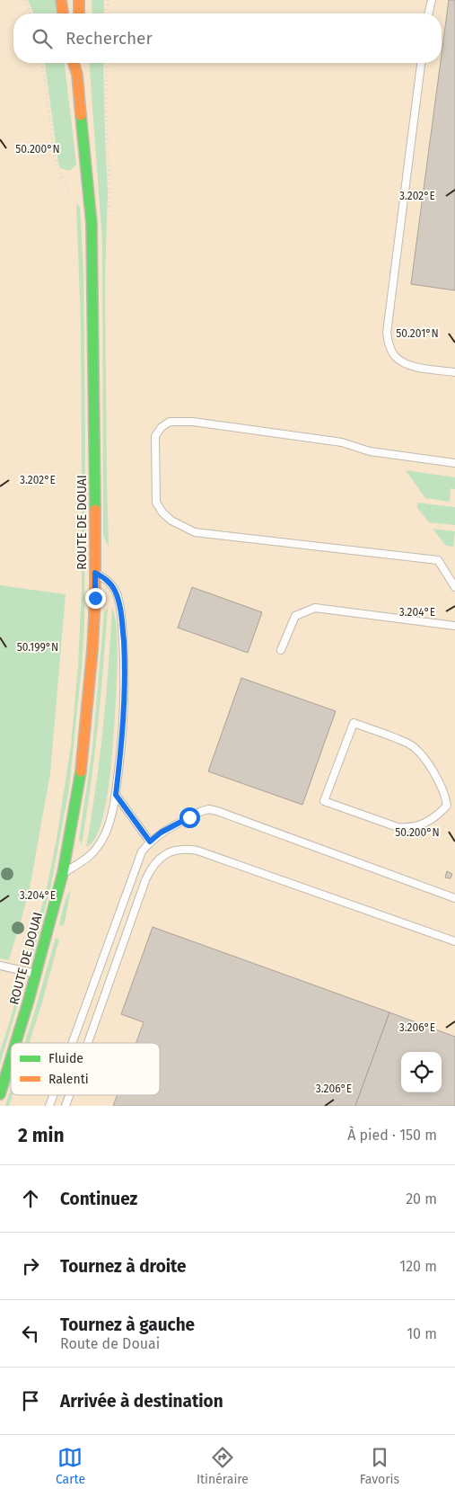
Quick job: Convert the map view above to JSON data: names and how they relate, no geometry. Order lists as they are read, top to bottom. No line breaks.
{"streets":{"main road":["ROUTE DE DOUAI"]},"legend":["Fluide","Ralenti"],"page":{"search":"Rechercher","heading":["2 min","À pied · 150 m"],"list":[["Continuez","20 m"],["Tournez à droite","120 m"],["Tournez à gauche","Route de Douai","10 m"],"Arrivée à destination"],"nav":["Carte","Itinéraire","Favoris"]},"coordinates":["50.200°N","3.202°E","50.201°N","3.204°E","50.199°N","3.206°E"]}
